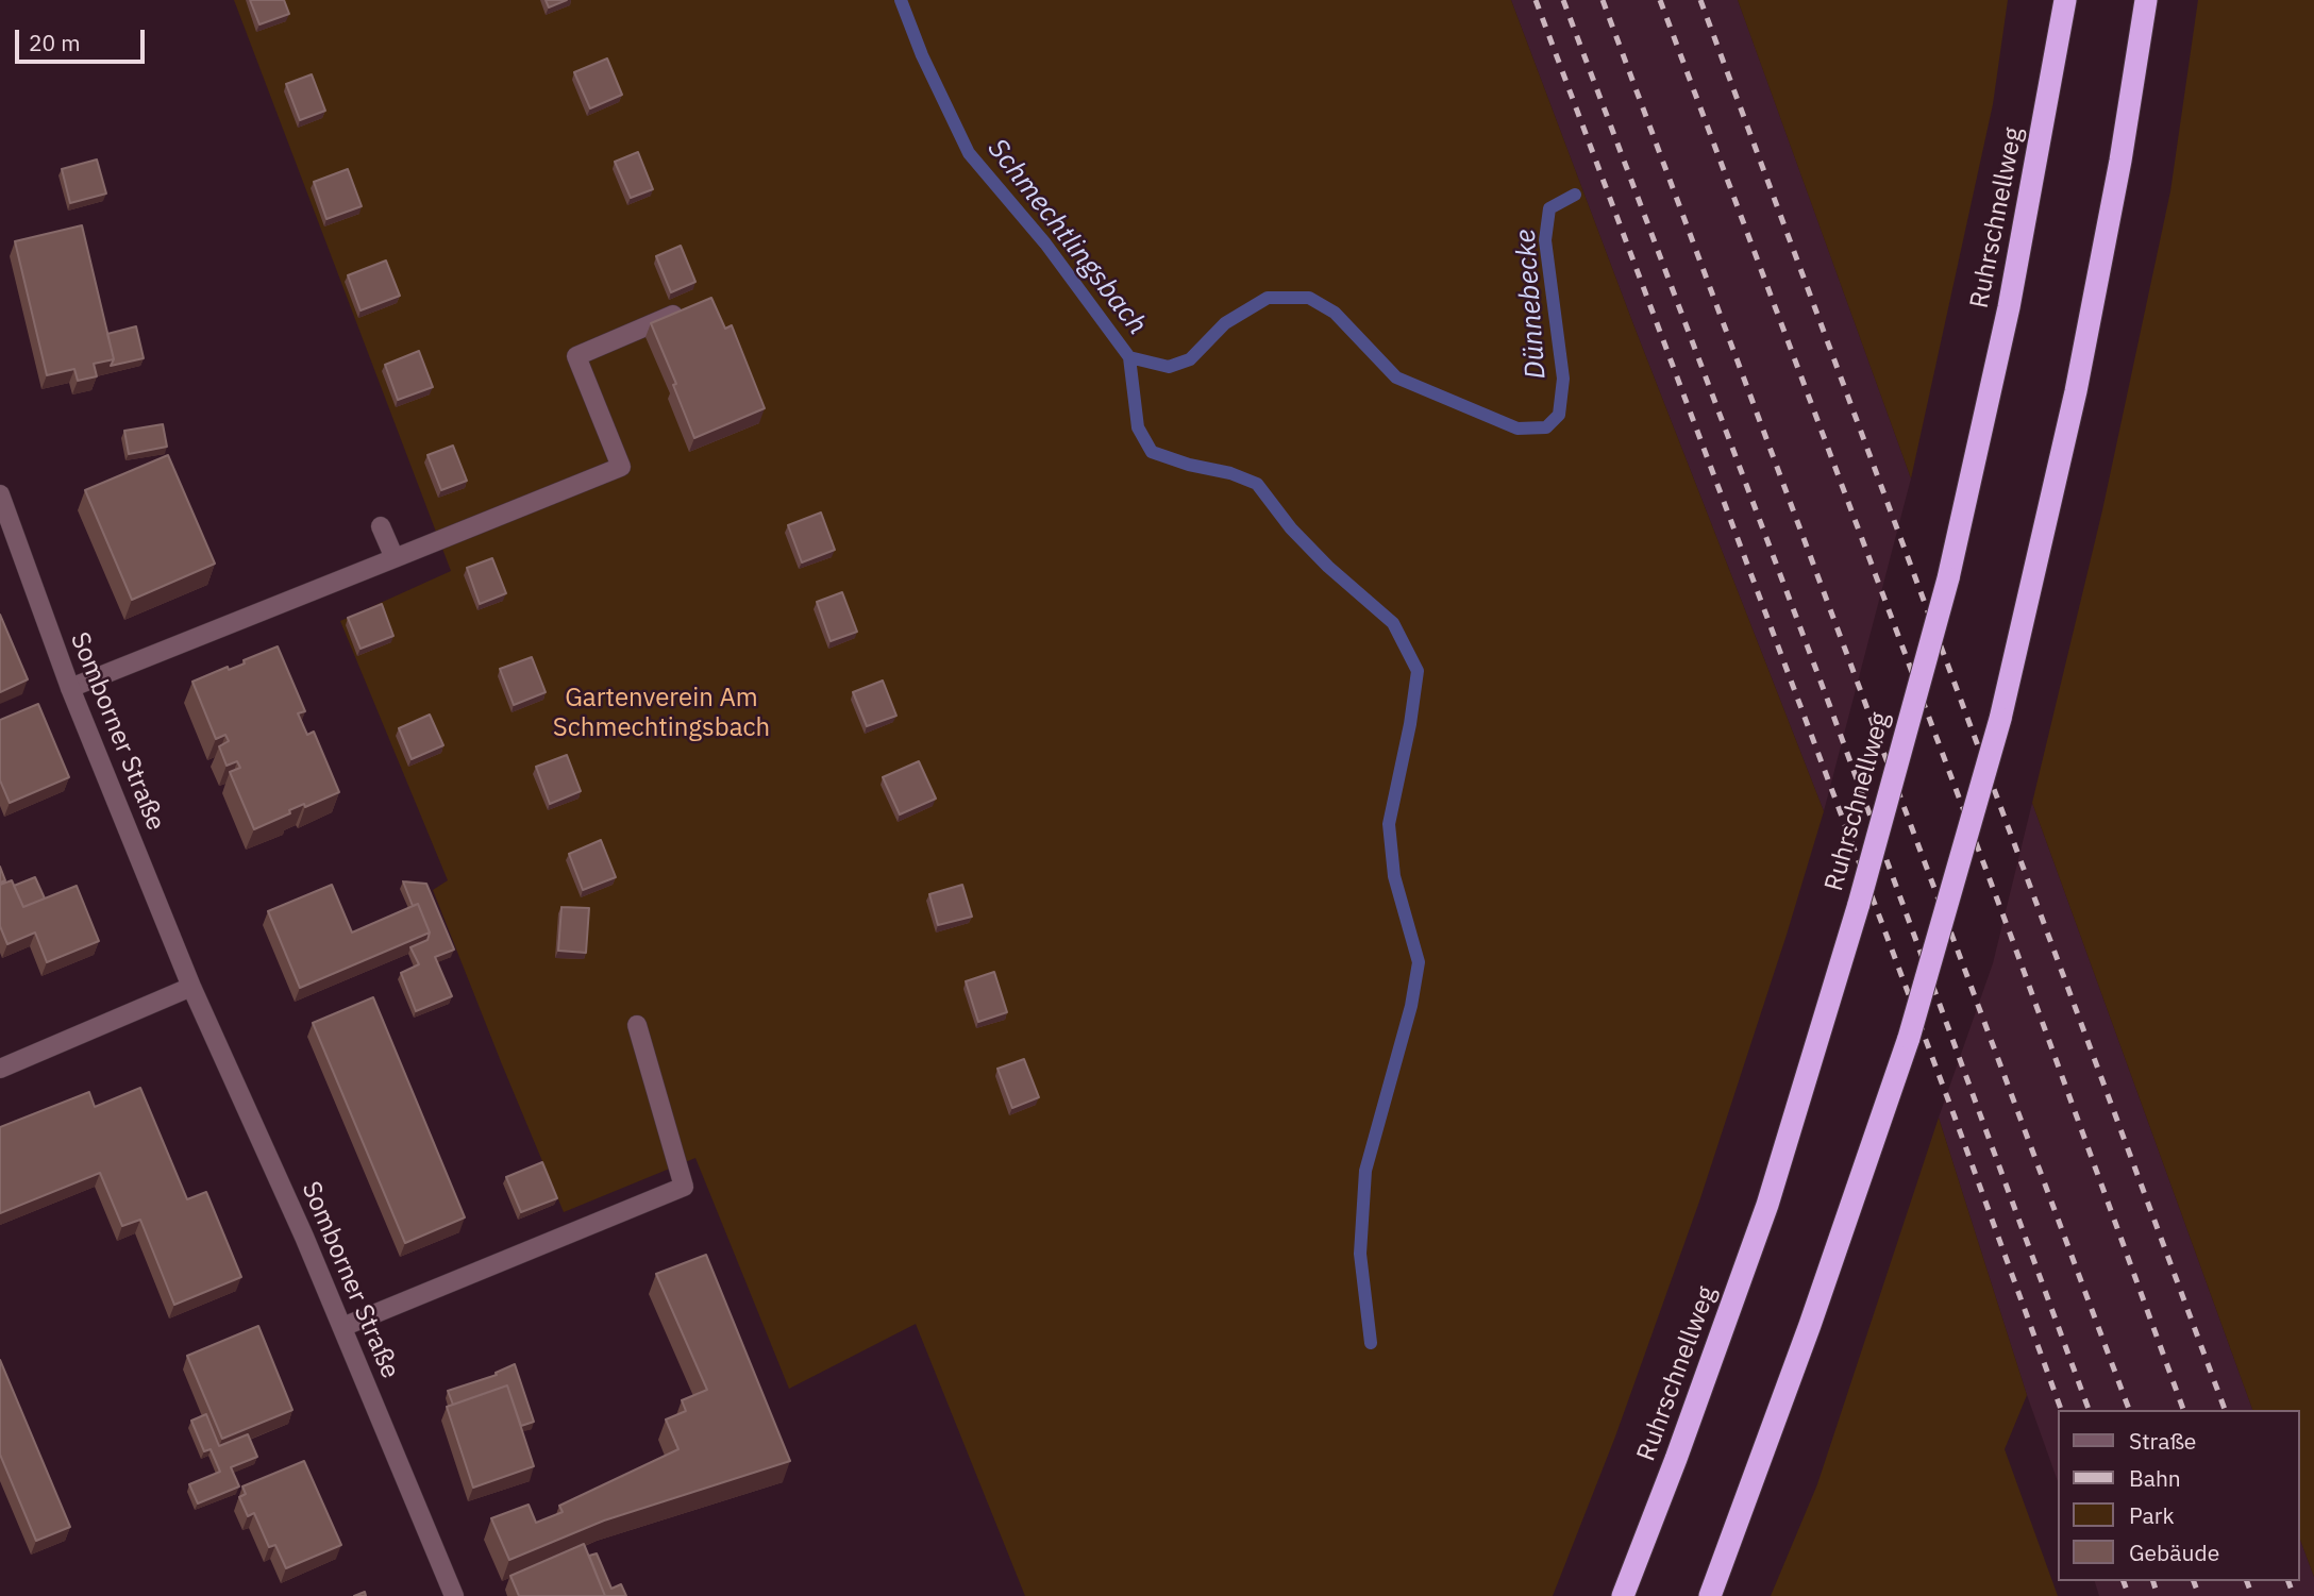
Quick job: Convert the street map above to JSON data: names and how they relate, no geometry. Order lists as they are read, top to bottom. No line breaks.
{"streets":{"highway":["Ruhrschnellweg"],"street":["Somborner Straße"]},"water":["Schmechtlingsbach","Dünnebecke"],"parks":["Gartenverein Am Schmechtingsbach"],"legend":["Straße","Bahn","Park","Gebäude"],"scale_bar":"20 m"}
